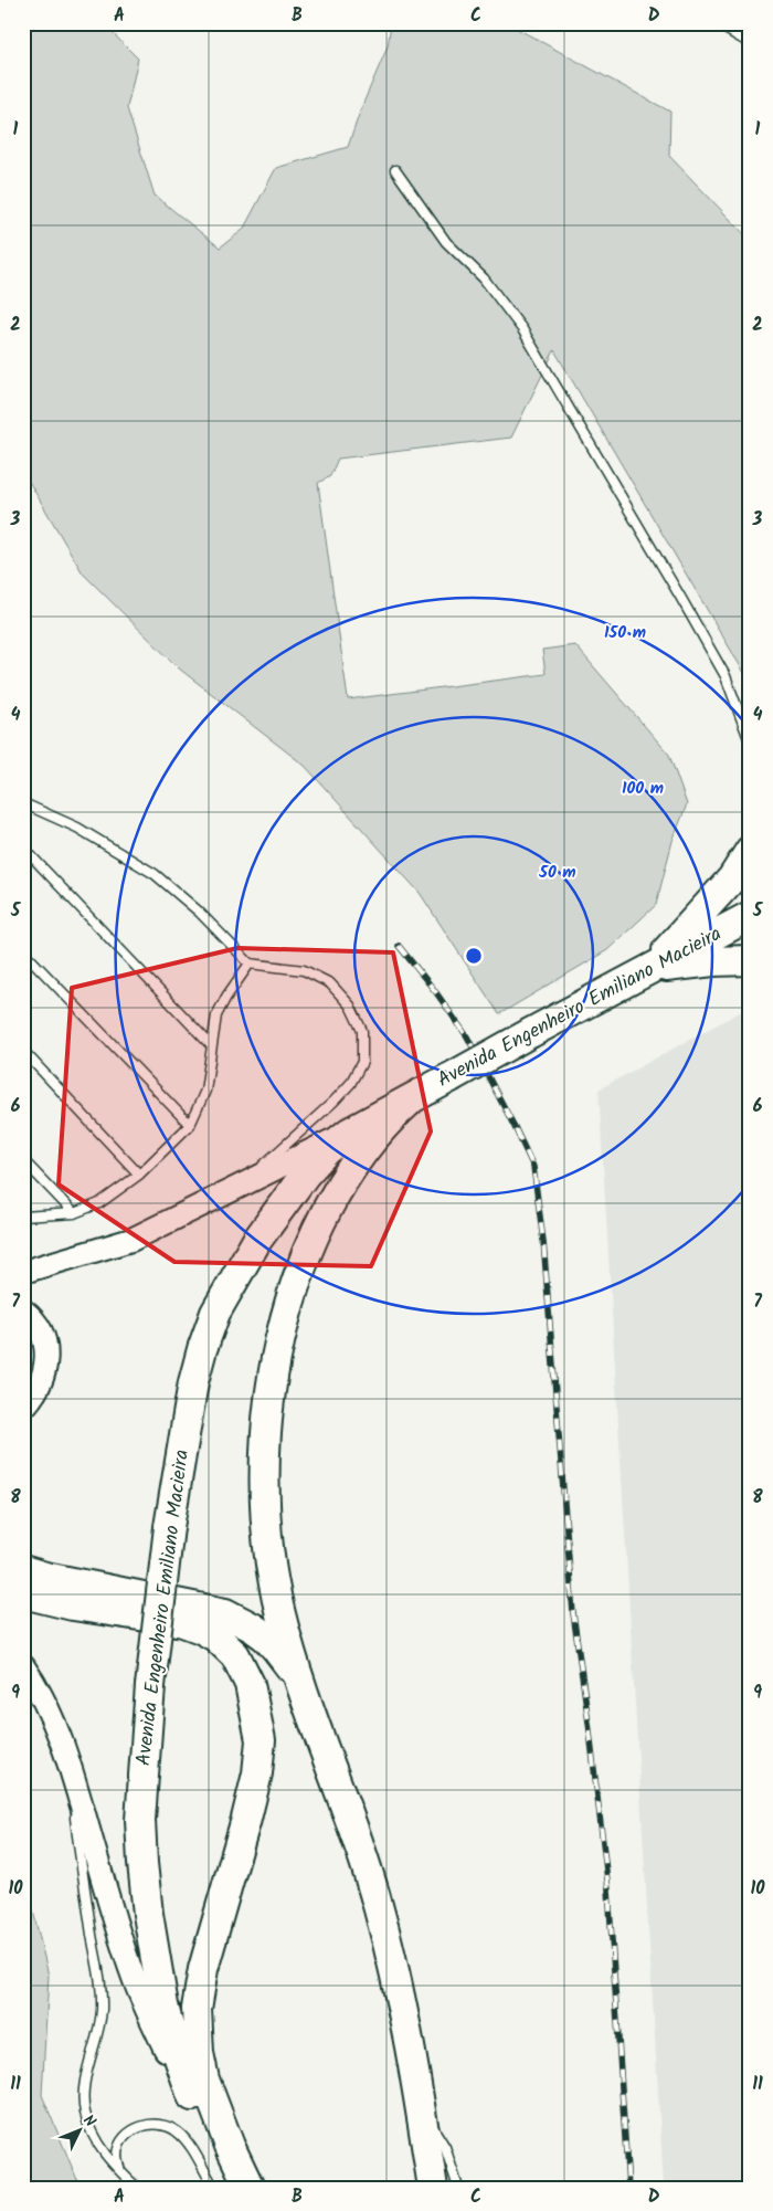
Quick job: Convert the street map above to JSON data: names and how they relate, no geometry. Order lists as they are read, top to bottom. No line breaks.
{"streets":{"highway":["Avenida Engenheiro Emiliano Macieira"]},"north":"top right","grid":{"columns":["A","B","C","D"],"rows":["1","2","3","4","5","6","7","8","9","10","11"]},"rings":["150 m","100 m","50 m"]}
